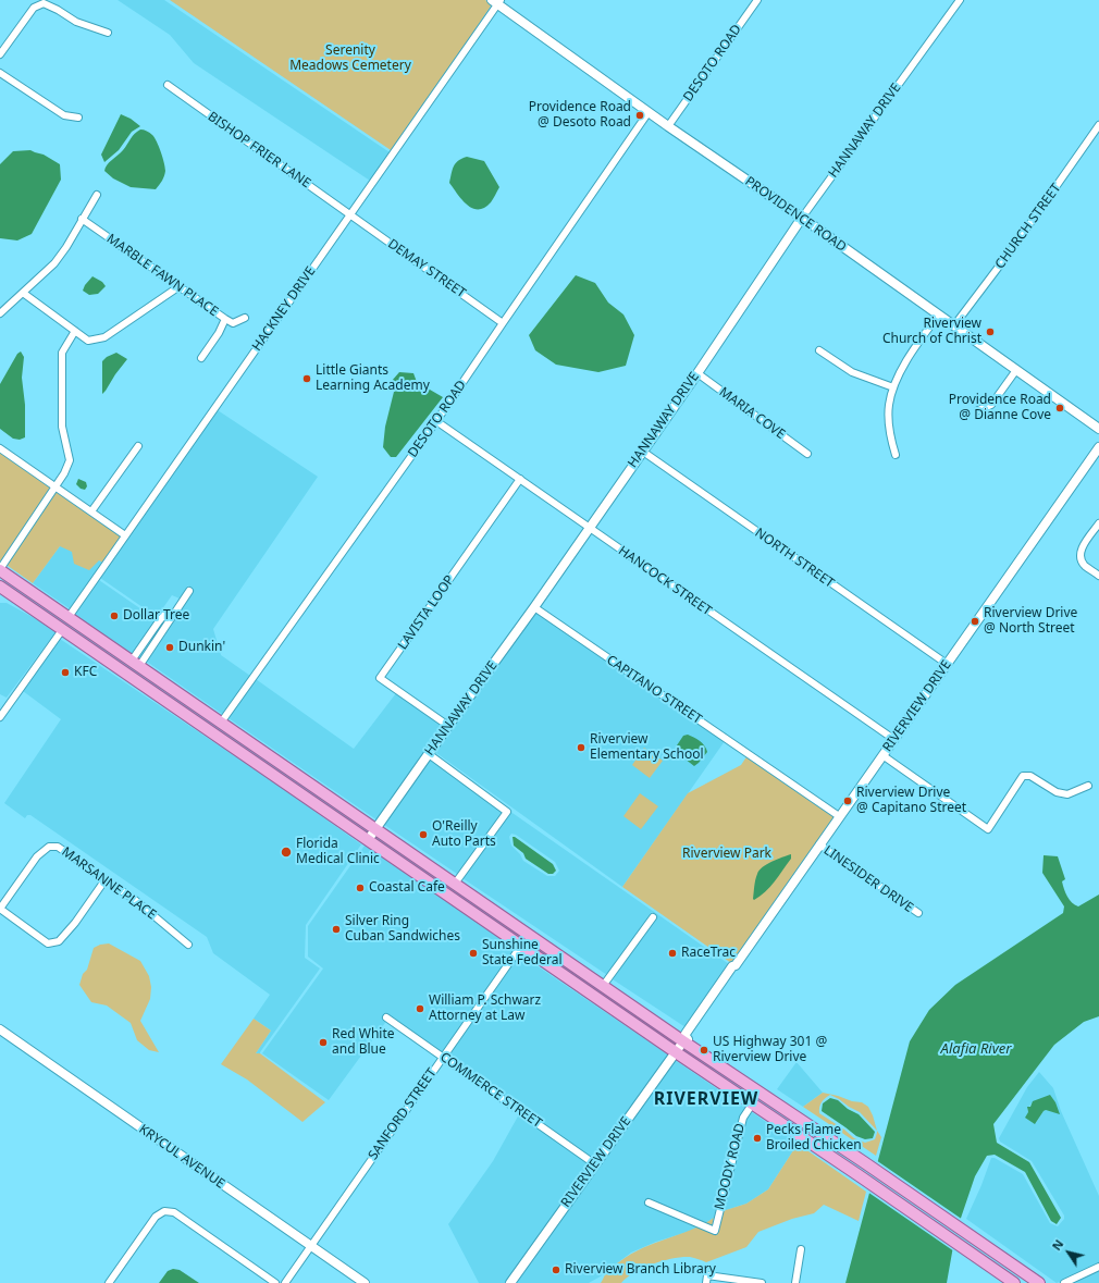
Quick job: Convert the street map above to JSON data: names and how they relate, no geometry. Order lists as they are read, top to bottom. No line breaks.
{"streets":{"street":["DESOTO ROAD","HANNAWAY DRIVE","BISHOP FRIER LANE","PROVIDENCE ROAD","CHURCH STREET","DEMAY STREET","MARBLE FAWN PLACE","HACKNEY DRIVE","MARIA COVE","NORTH STREET","HANCOCK STREET","LAVISTA LOOP","CAPITANO STREET","RIVERVIEW DRIVE","LINESIDER DRIVE","MARSANNE PLACE","COMMERCE STREET","SANFORD STREET","KRYCUL AVENUE","MOODY ROAD"]},"crossings":[["DESOTO ROAD","PROVIDENCE ROAD"],["DESOTO ROAD","DEMAY STREET"],["DESOTO ROAD","HANCOCK STREET"],["HANNAWAY DRIVE","PROVIDENCE ROAD"],["HANNAWAY DRIVE","MARIA COVE"],["HANNAWAY DRIVE","NORTH STREET"],["HANNAWAY DRIVE","HANCOCK STREET"],["HANNAWAY DRIVE","LAVISTA LOOP"],["HANNAWAY DRIVE","CAPITANO STREET"],["BISHOP FRIER LANE","DEMAY STREET"],["BISHOP FRIER LANE","HACKNEY DRIVE"],["PROVIDENCE ROAD","CHURCH STREET"],["PROVIDENCE ROAD","HACKNEY DRIVE"],["DEMAY STREET","HACKNEY DRIVE"],["NORTH STREET","RIVERVIEW DRIVE"],["HANCOCK STREET","LAVISTA LOOP"],["HANCOCK STREET","RIVERVIEW DRIVE"],["CAPITANO STREET","RIVERVIEW DRIVE"],["RIVERVIEW DRIVE","LINESIDER DRIVE"],["RIVERVIEW DRIVE","COMMERCE STREET"],["COMMERCE STREET","SANFORD STREET"],["SANFORD STREET","KRYCUL AVENUE"]],"districts":["RIVERVIEW"],"water":["Alafia River"],"parks":["Serenity Meadows Cemetery","Riverview Park"],"places":["Providence Road @ Desoto Road","Riverview Church of Christ","Little Giants Learning Academy","Providence Road @ Dianne Cove","Dollar Tree","Riverview Drive @ North Street","Dunkin'","KFC","Riverview Elementary School","Riverview Drive @ Capitano Street","O'Reilly Auto Parts","Florida Medical Clinic","Coastal Cafe","Silver Ring Cuban Sandwiches","Sunshine State Federal","RaceTrac","William P. Schwarz Attorney at Law","Red White and Blue","US Highway 301 @ Riverview Drive","Pecks Flame Broiled Chicken","Riverview Branch Library"],"north":"top left"}
